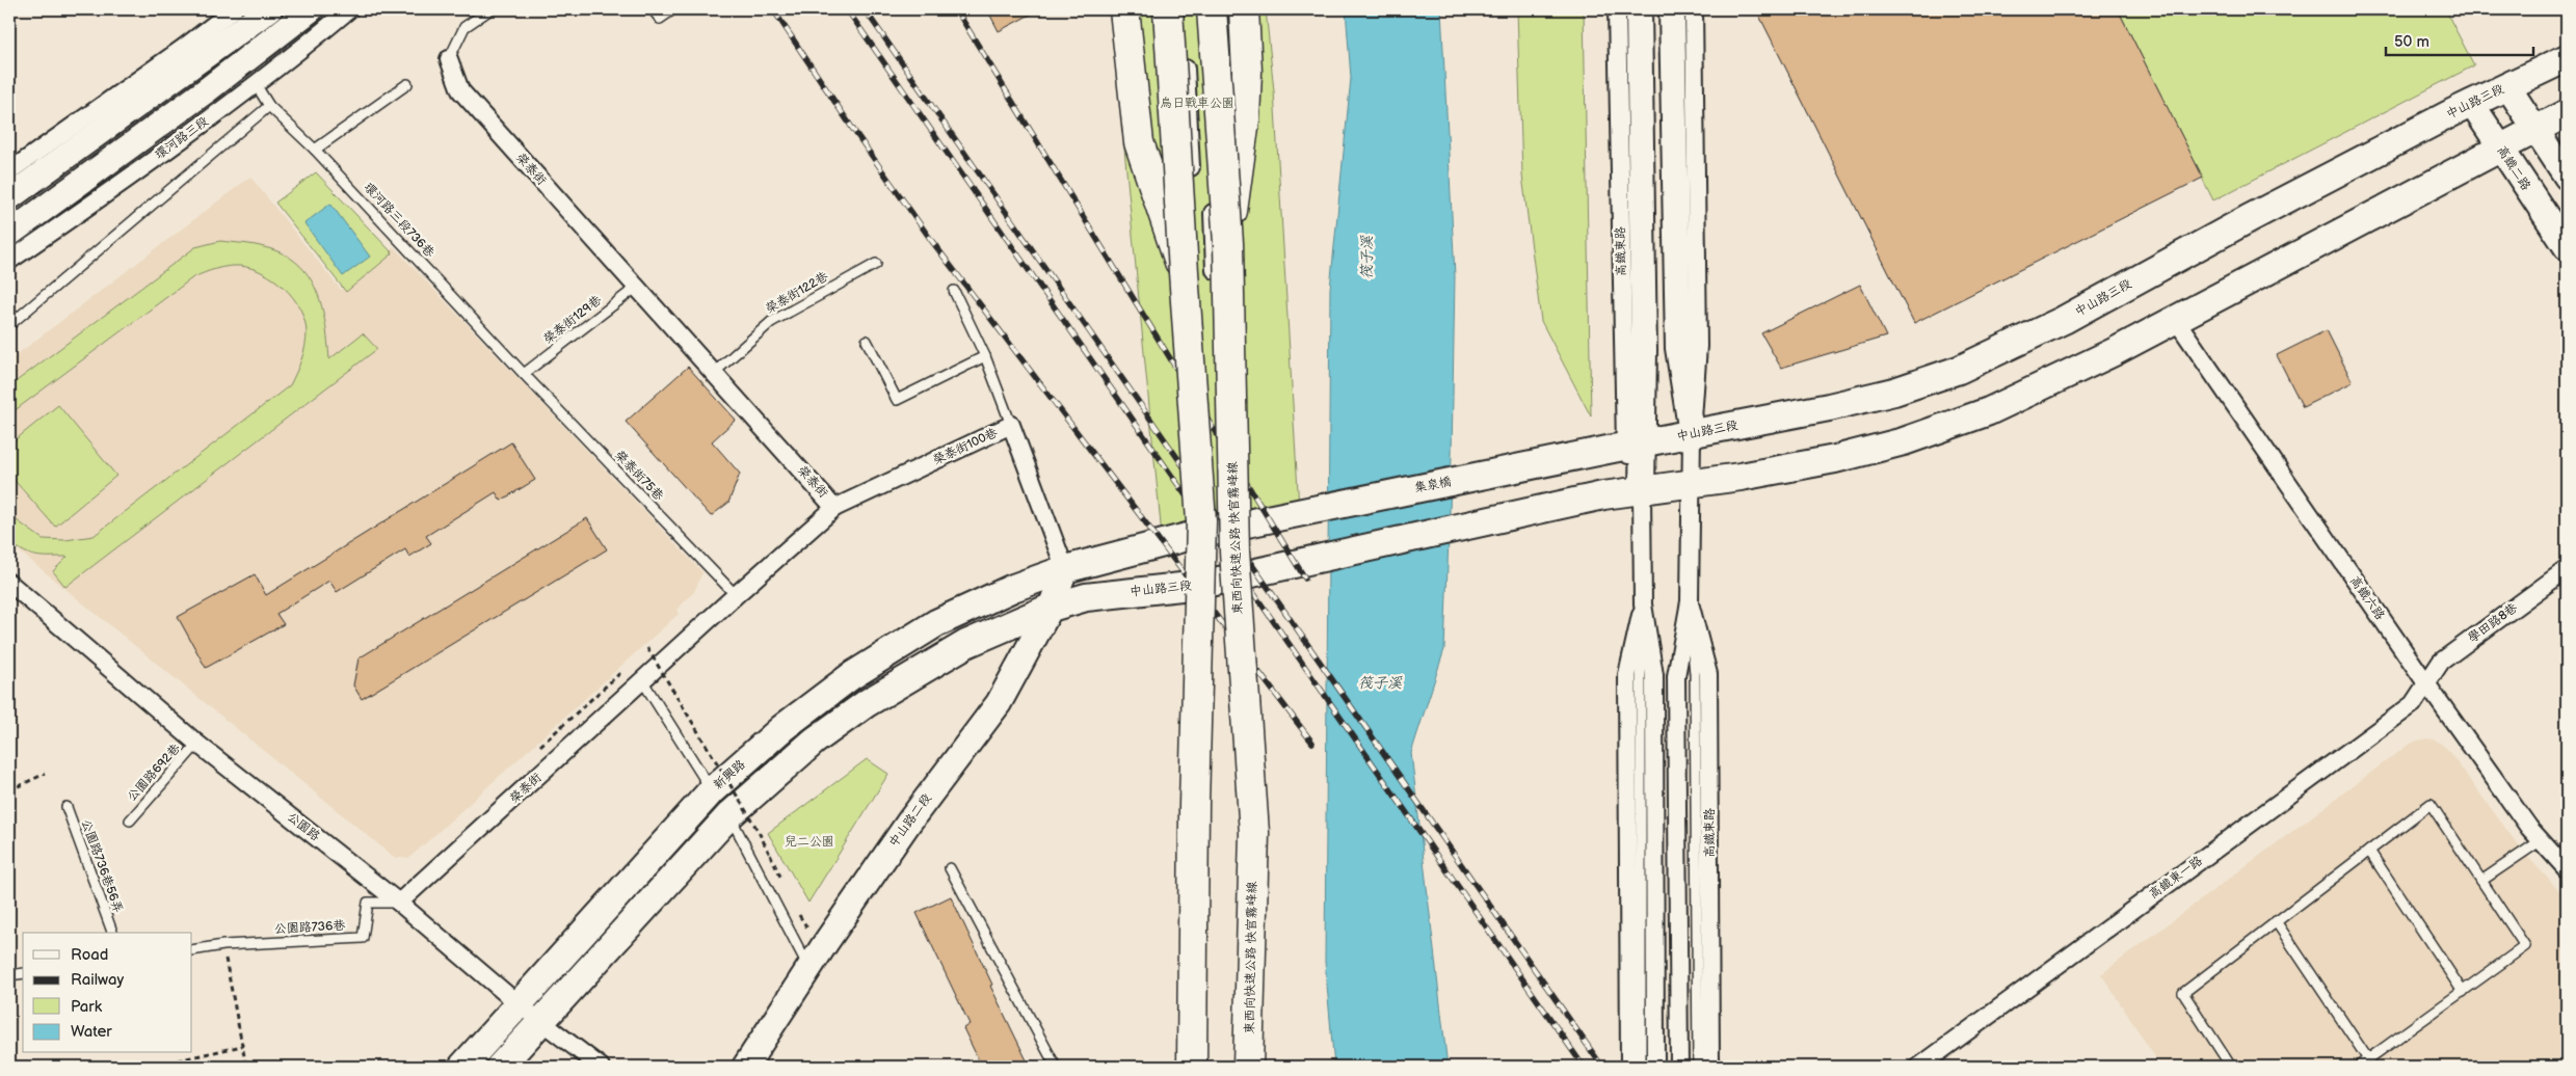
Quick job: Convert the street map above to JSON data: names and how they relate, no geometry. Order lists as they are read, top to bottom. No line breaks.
{"streets":{"highway":["東西向快速公路 快官霧峰線"],"main road":["中山路三段","集泉橋","新興路"],"street":["環河路三段","高鐵二路","榮泰街","高鐵東路","榮泰街100巷","高鐵六路","學田路8巷","中山路二段","公園路","高鐵東一路"],"lane":["環河路三段736巷","榮泰街122巷","榮泰街129巷","榮泰街75巷","公園路692巷","公園路736巷56弄","公園路736巷"]},"crossings":[["中山路三段","高鐵二路"],["中山路三段","高鐵東路"],["中山路三段","集泉橋"],["中山路三段","中山路二段"],["環河路三段","環河路三段736巷"],["榮泰街","榮泰街122巷"],["榮泰街","榮泰街129巷"],["榮泰街","榮泰街100巷"],["榮泰街","榮泰街75巷"],["榮泰街","公園路"],["榮泰街","公園路736巷"],["環河路三段736巷","榮泰街129巷"],["環河路三段736巷","榮泰街75巷"],["高鐵東路","集泉橋"],["榮泰街129巷","榮泰街75巷"],["榮泰街100巷","新興路"],["榮泰街100巷","中山路二段"],["高鐵六路","學田路8巷"],["高鐵六路","高鐵東一路"],["學田路8巷","高鐵東一路"],["公園路692巷","公園路"],["新興路","中山路二段"],["新興路","公園路"],["公園路","公園路736巷"]],"water":["筏子溪"],"parks":["烏日戰車公園","兒二公園"],"legend":["Road","Railway","Park","Water"],"scale_bar":"50 m"}
